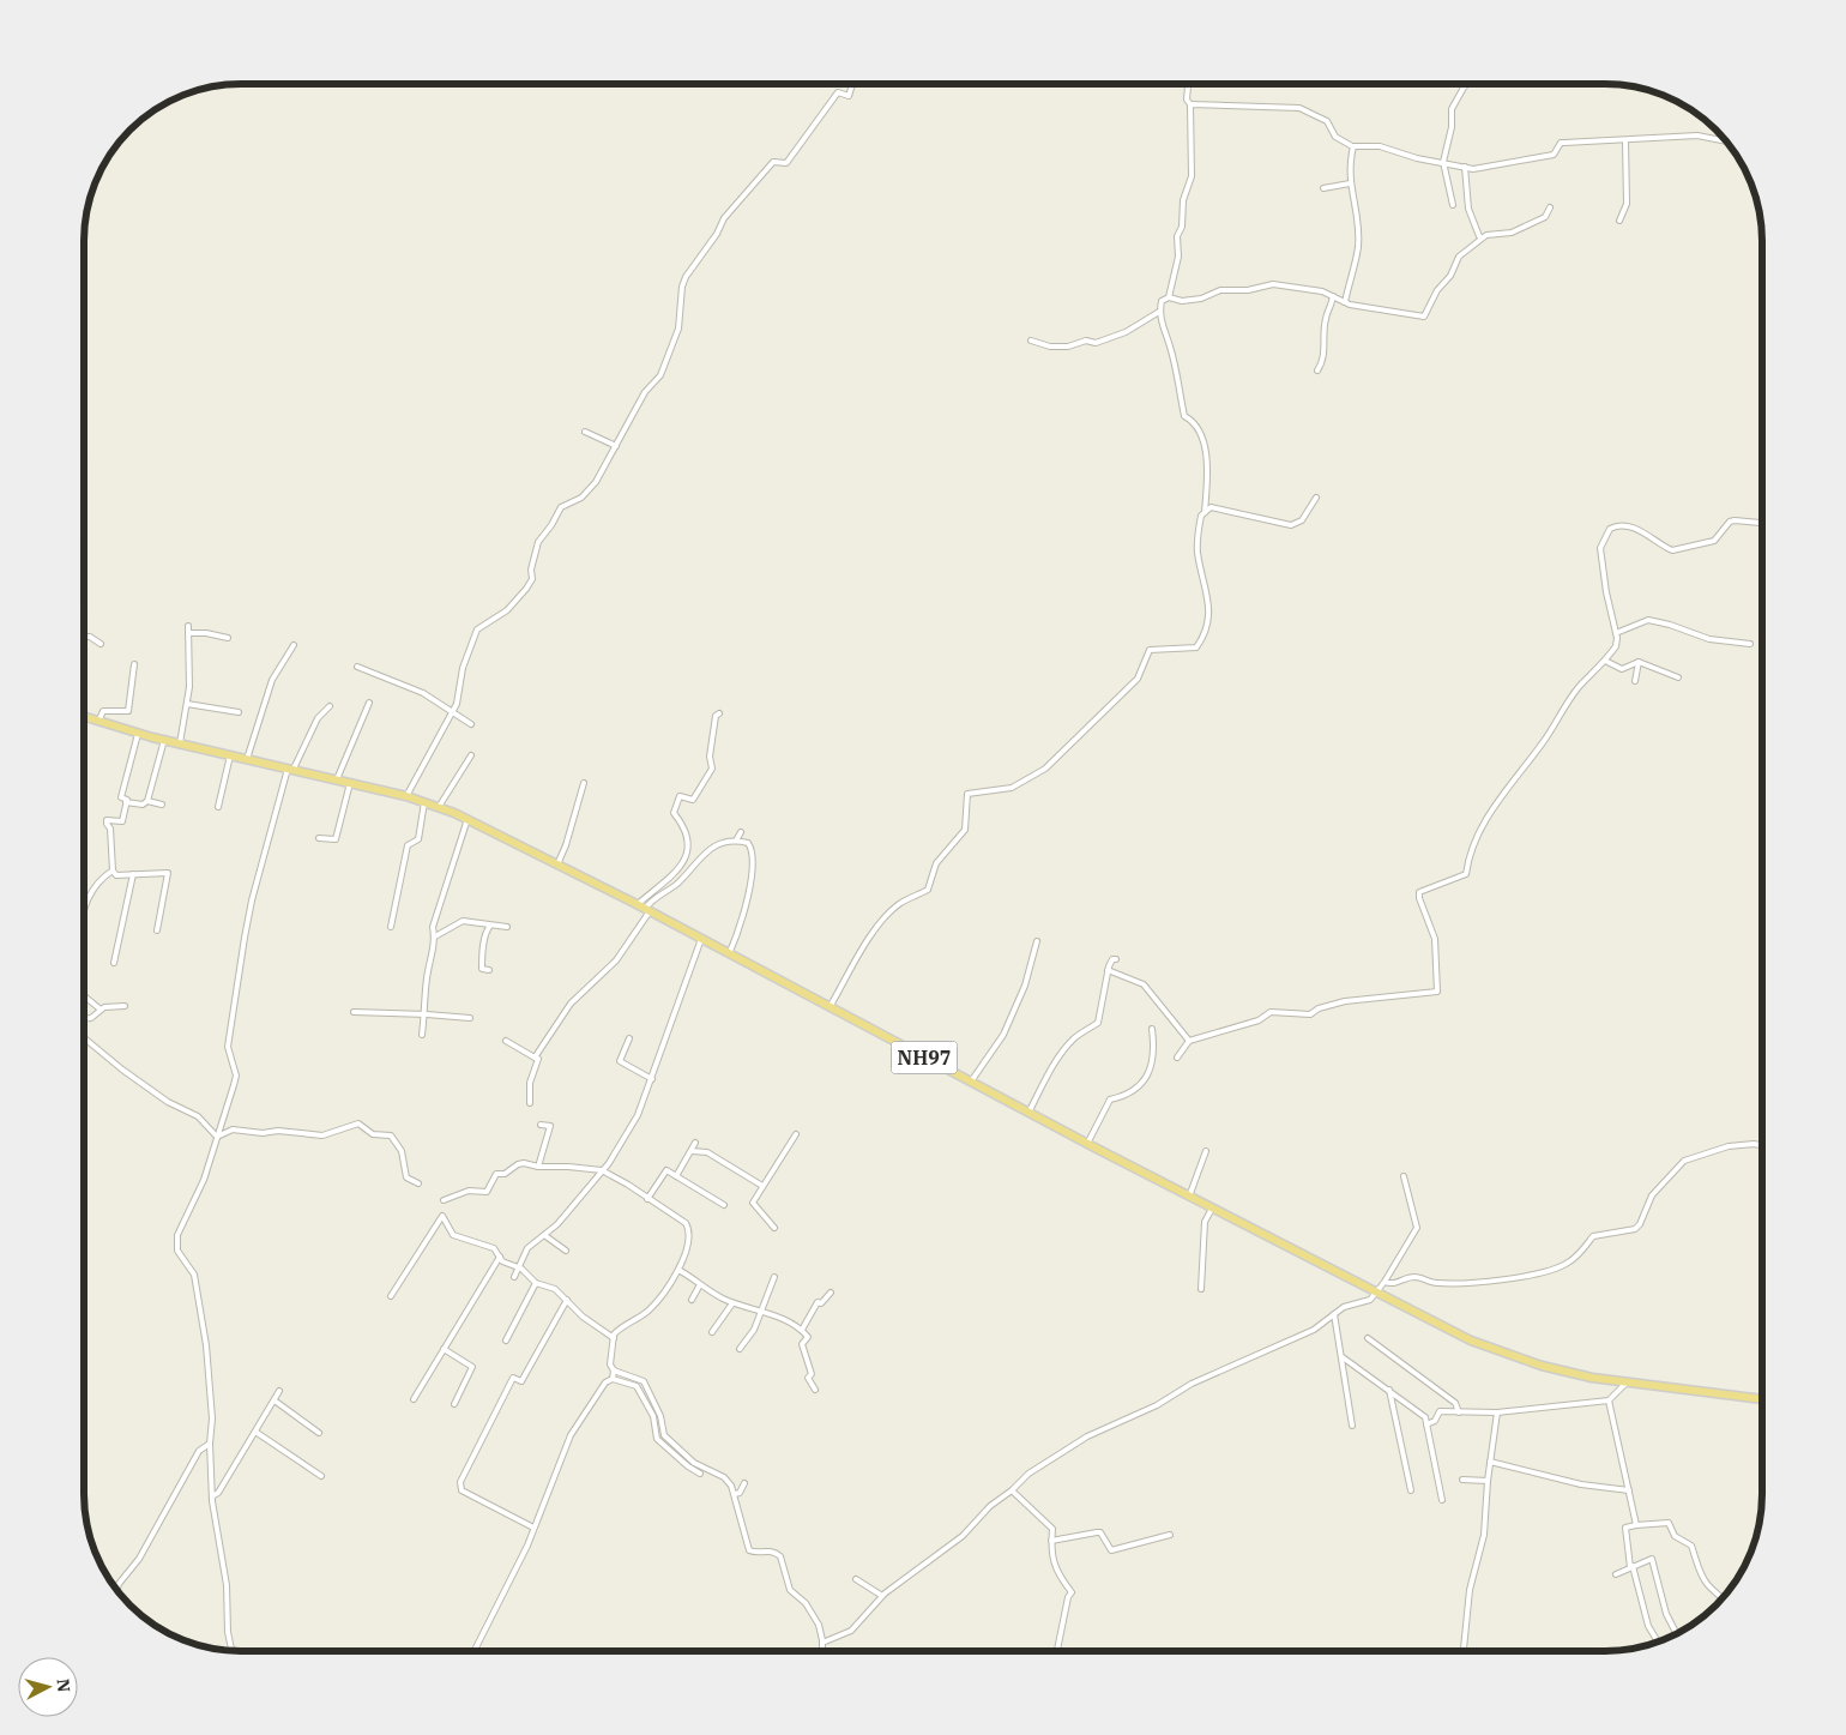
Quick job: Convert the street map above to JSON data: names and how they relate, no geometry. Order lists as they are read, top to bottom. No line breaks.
{"streets":{"highway":["NH97"]},"north":"right"}
